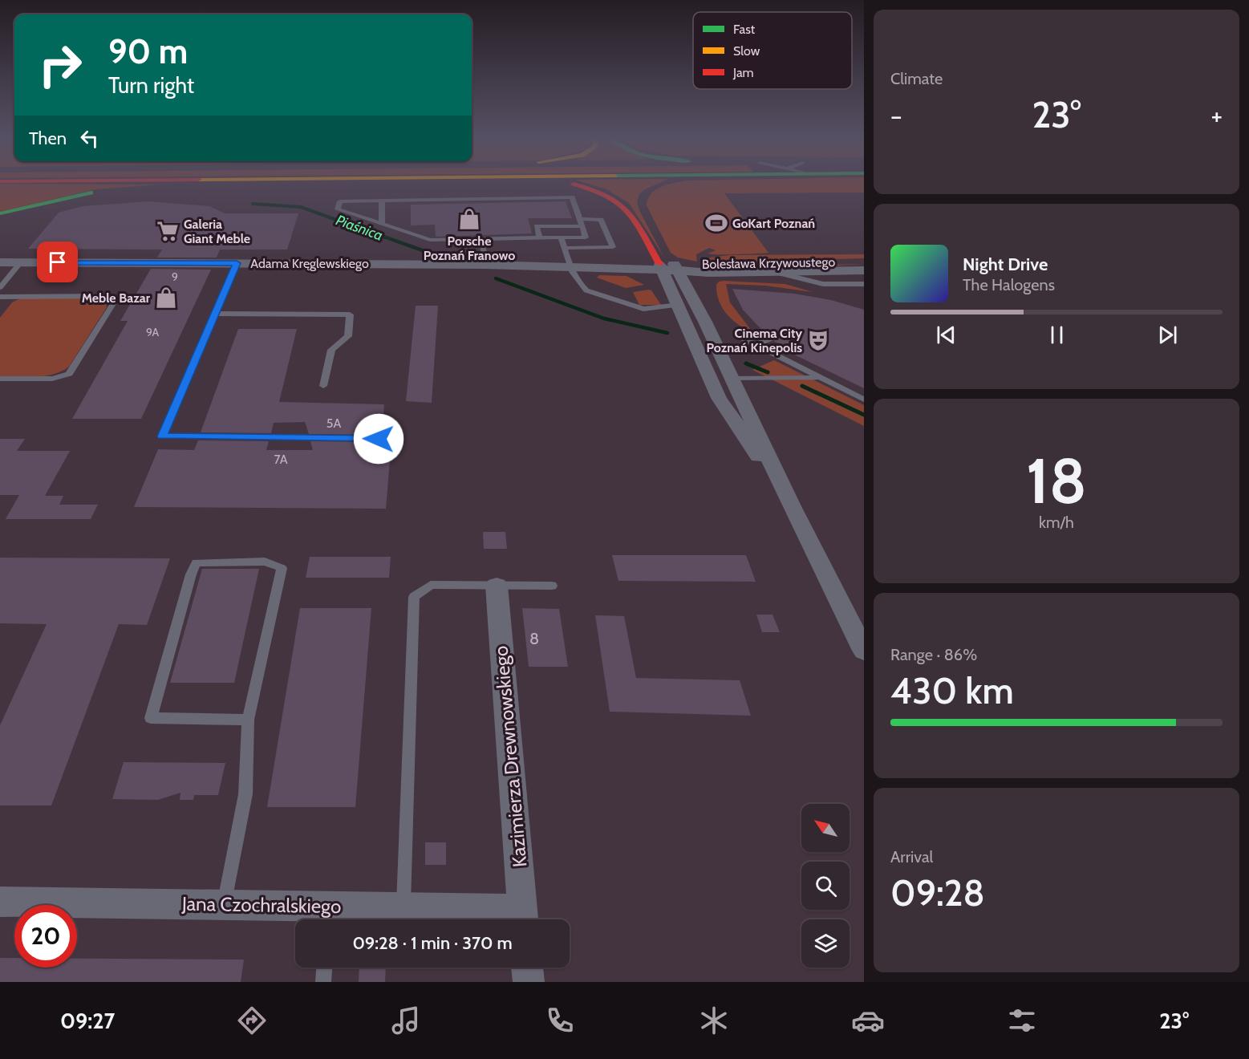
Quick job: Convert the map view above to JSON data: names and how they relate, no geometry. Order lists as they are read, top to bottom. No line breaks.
{"streets":{"street":["Adama Kręglewskiego","Bolesława Krzywoustego","Kazimierza Drewnowskiego","Jana Czochralskiego"]},"crossings":[["Adama Kręglewskiego","Bolesława Krzywoustego"],["Kazimierza Drewnowskiego","Jana Czochralskiego"]],"water":["Piaśnica"],"places":{"shop":["Porsche Poznań Franowo","Meble Bazar"],"sports":["GoKart Poznań"],"supermarket":["Galeria Giant Meble"],"theatre":["Cinema City Poznań Kinepolis"]},"house_numbers":["9","9A","5A","7A","8"],"legend":["Fast","Slow","Jam"],"north":"top left","page":{"tile":["Climate",["18","km/h"],["Range · 86%","430 km"],["Arrival","09:28"]],"turn":["90 m","Turn right"],"heat":["−","23°","+"],"then":"Then","song":["Night Drive","The Halogens"],"limit":"20","trip":"09:28 · 1 min · 370 m","tabs":["09:27","23°"]}}
